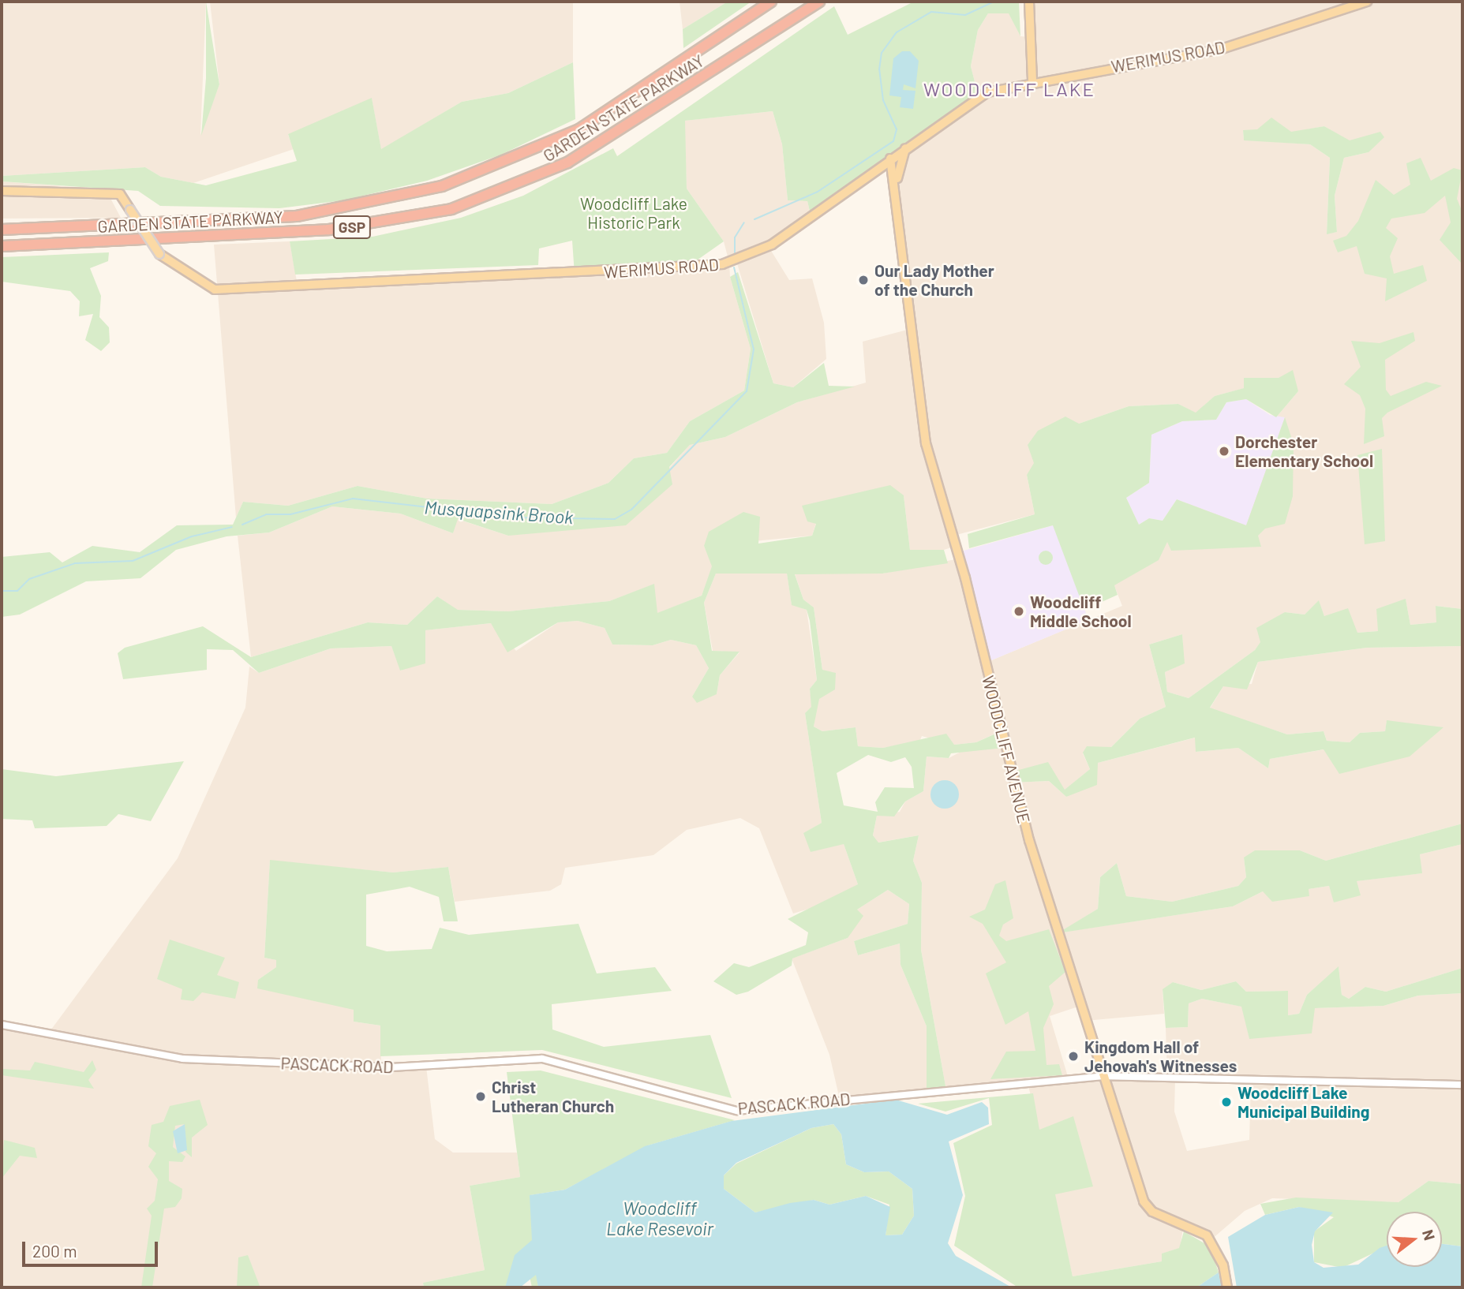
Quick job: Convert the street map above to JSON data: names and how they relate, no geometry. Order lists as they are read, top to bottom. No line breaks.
{"streets":{"highway":["GARDEN STATE PARKWAY","GSP"],"main road":["WERIMUS ROAD","WOODCLIFF AVENUE"],"street":["PASCACK ROAD"]},"crossings":[["WERIMUS ROAD","WOODCLIFF AVENUE"],["WOODCLIFF AVENUE","PASCACK ROAD"]],"districts":["WOODCLIFF LAKE"],"water":["Musquapsink Brook","Woodcliff Lake Resevoir"],"parks":["Woodcliff Lake Historic Park"],"places":["Our Lady Mother of the Church","Dorchester Elementary School","Woodcliff Middle School","Kingdom Hall of Jehovah's Witnesses","Christ Lutheran Church","Woodcliff Lake Municipal Building"],"scale_bar":"200 m","north":"right"}
